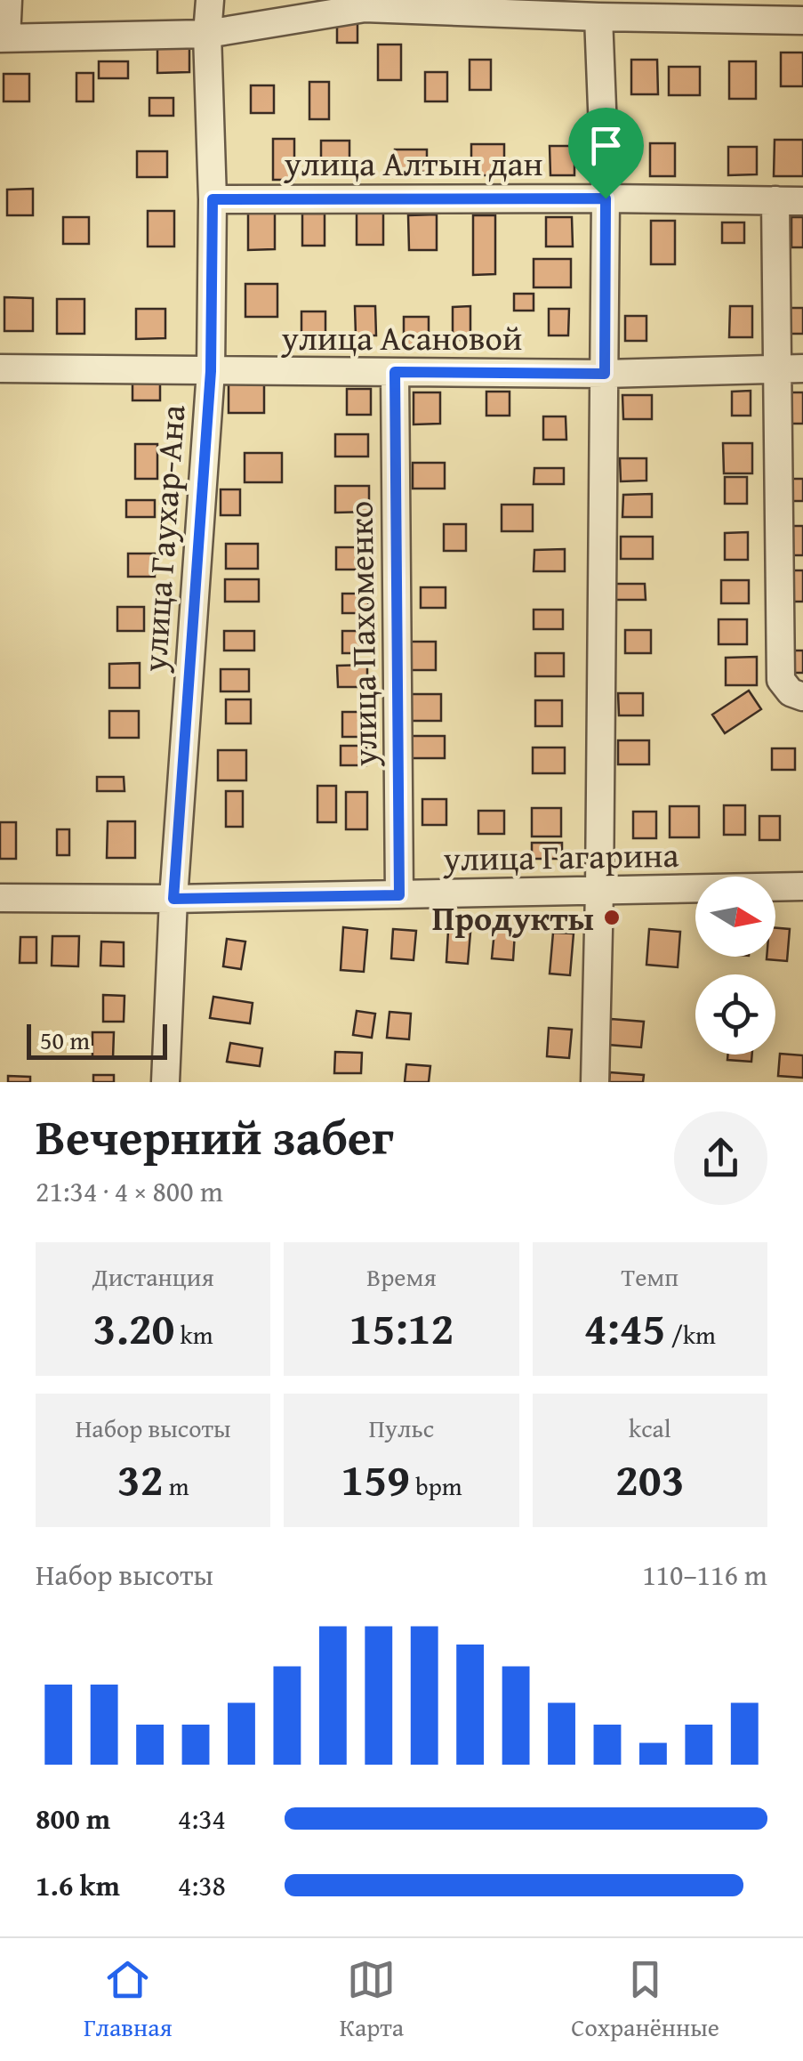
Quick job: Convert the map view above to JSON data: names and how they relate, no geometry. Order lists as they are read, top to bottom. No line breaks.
{"streets":{"street":["улица Алтын дан","улица Асановой","улица Гаухар-Ана","улица Пахоменко","улица Гагарина"]},"crossings":[["улица Алтын дан","улица Гаухар-Ана"],["улица Асановой","улица Гаухар-Ана"],["улица Асановой","улица Пахоменко"],["улица Гаухар-Ана","улица Гагарина"],["улица Пахоменко","улица Гагарина"]],"places":["Продукты"],"scale_bar":"50 m","north":"right","page":{"scale":"50 m","heading":["Вечерний забег","21:34 · 4 × 800 m"],"stats":[["Дистанция","3.20 km"],["Время","15:12"],["Темп","4:45 /km"],["Набор высоты","32 m"],["Пульс","159 bpm"],["kcal","203"]],"chart":["Набор высоты","110–116 m"],"list":[{"name":"800 m","note":"4:34"},{"name":"1.6 km","note":"4:38"}],"tabs":["Главная","Карта","Сохранённые"]}}
